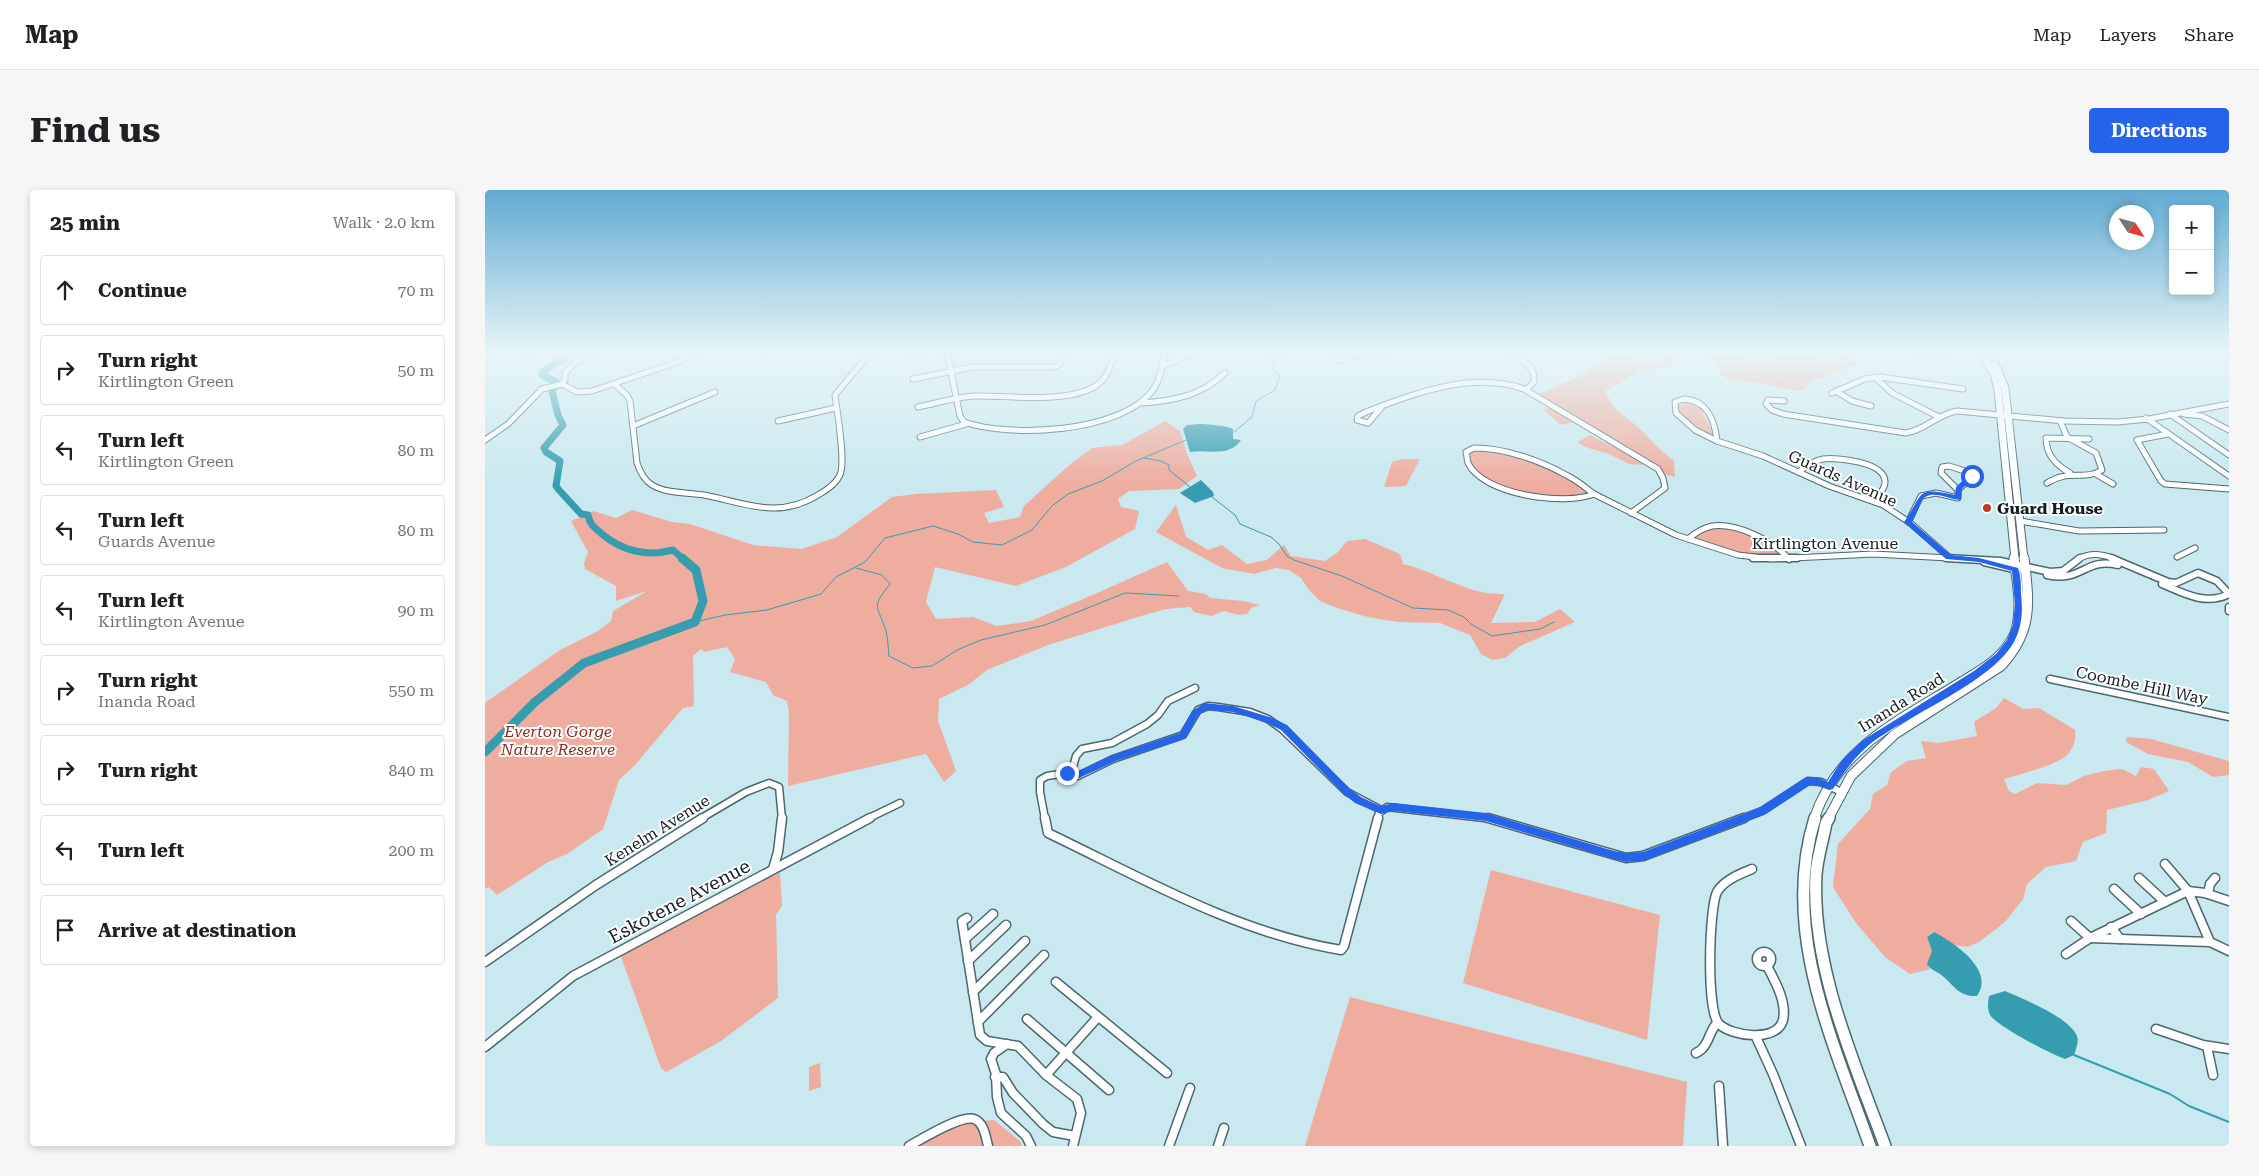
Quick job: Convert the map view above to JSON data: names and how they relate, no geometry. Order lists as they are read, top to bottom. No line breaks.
{"streets":{"main road":["Inanda Road"],"street":["Guards Avenue","Kirtlington Avenue","Coombe Hill Way","Kenelm Avenue","Eskotene Avenue"]},"crossings":[["Guards Avenue","Kirtlington Avenue"],["Kirtlington Avenue","Inanda Road"],["Kenelm Avenue","Eskotene Avenue"]],"parks":["Everton Gorge Nature Reserve"],"places":["Guard House"],"north":"bottom right","page":{"header":"Map","nav":["Map","Layers","Share"],"buttons":"Directions","title":"Find us","heading":["25 min","Walk · 2.0 km"],"map_buttons":["+","−"],"list":[["Continue","70 m"],["Turn right","Kirtlington Green","50 m"],["Turn left","Kirtlington Green","80 m"],["Turn left","Guards Avenue","80 m"],["Turn left","Kirtlington Avenue","90 m"],["Turn right","Inanda Road","550 m"],["Turn right","840 m"],["Turn left","200 m"],"Arrive at destination"]}}
